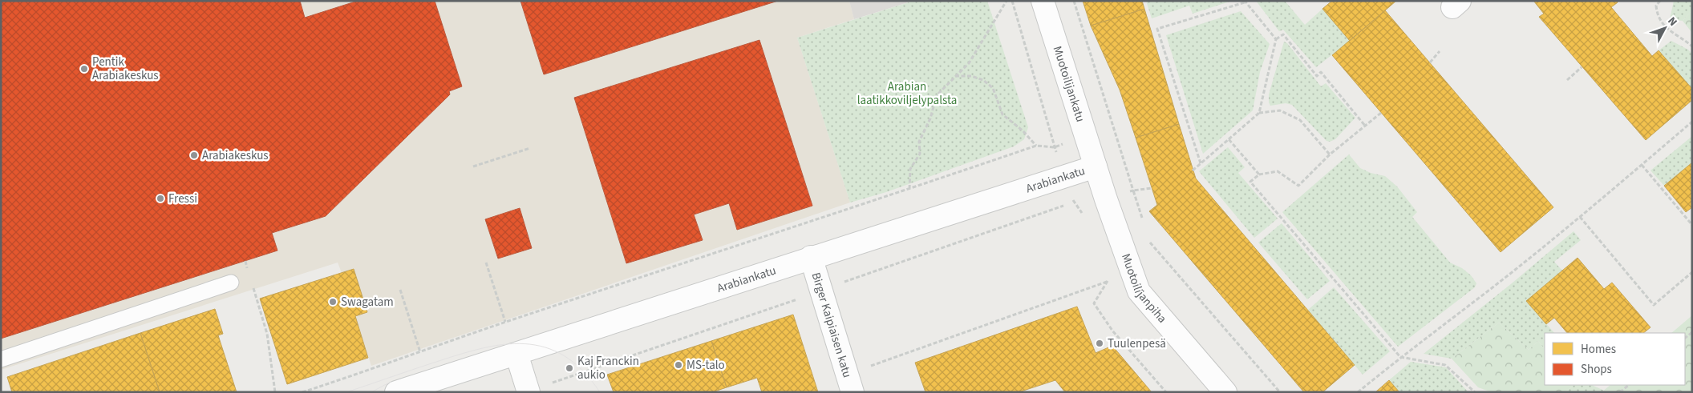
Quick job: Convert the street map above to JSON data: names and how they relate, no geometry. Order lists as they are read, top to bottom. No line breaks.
{"streets":{"street":["Muotoilijankatu","Arabiankatu","Muotoilijanpiha","Birger Kaipiaisen katu"]},"crossings":[["Muotoilijankatu","Arabiankatu"],["Muotoilijankatu","Muotoilijanpiha"],["Arabiankatu","Muotoilijanpiha"],["Arabiankatu","Birger Kaipiaisen katu"]],"parks":["Arabian laatikkoviljelypalsta"],"places":["Pentik Arabiakeskus","Arabiakeskus","Fressi","Swagatam","Tuulenpesä","MS-talo","Kaj Franckin aukio"],"legend":["Homes","Shops"],"north":"top right"}
